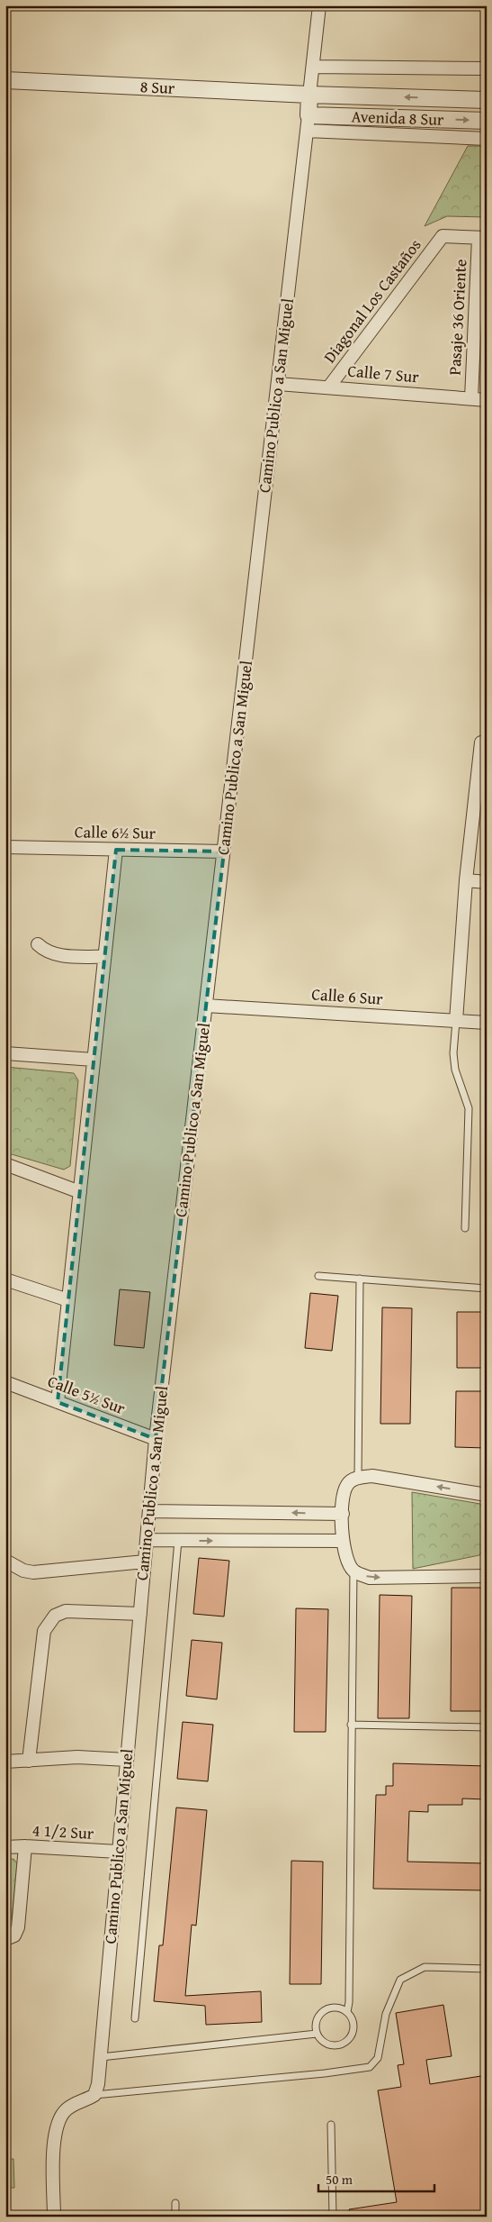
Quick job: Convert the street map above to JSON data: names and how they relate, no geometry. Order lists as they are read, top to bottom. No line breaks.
{"streets":{"street":["8 Sur","Avenida 8 Sur","Diagonal Los Castaños","Pasaje 36 Oriente","Calle 7 Sur","Camino Publico a San Miguel","Calle 6½ Sur","Calle 6 Sur","Calle 5½ Sur","4 1/2 Sur"]},"crossings":[["8 Sur","Avenida 8 Sur"],["8 Sur","Camino Publico a San Miguel"],["Avenida 8 Sur","Camino Publico a San Miguel"],["Diagonal Los Castaños","Pasaje 36 Oriente"],["Diagonal Los Castaños","Calle 7 Sur"],["Pasaje 36 Oriente","Calle 7 Sur"],["Calle 7 Sur","Camino Publico a San Miguel"],["Camino Publico a San Miguel","Calle 6½ Sur"],["Camino Publico a San Miguel","Calle 6 Sur"],["Camino Publico a San Miguel","Calle 5½ Sur"],["Camino Publico a San Miguel","4 1/2 Sur"]],"scale_bar":"50 m"}
